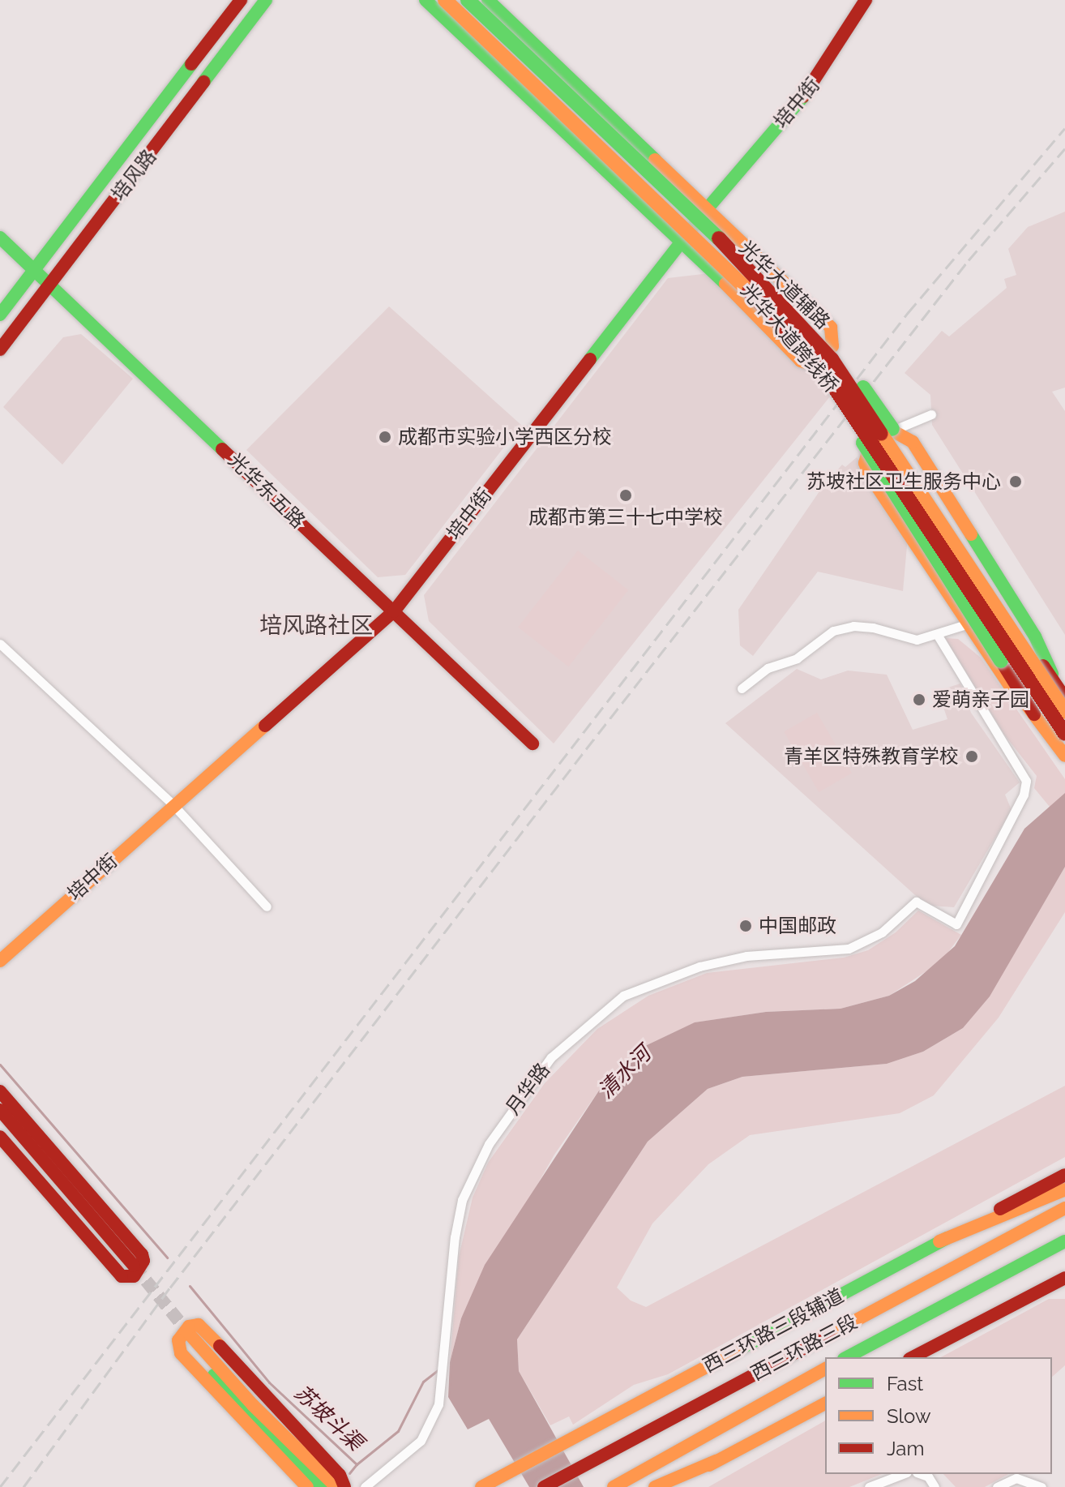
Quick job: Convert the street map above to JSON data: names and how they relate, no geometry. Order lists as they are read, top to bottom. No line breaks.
{"streets":{"main road":["培中街","培风路","光华大道辅路","光华大道跨线桥","光华东五路","西三环路三段辅道","西三环路三段"],"street":["月华路"]},"crossings":[["培中街","光华大道辅路"],["培中街","光华东五路"],["培风路","光华东五路"]],"districts":["培风路社区"],"water":["清水河","苏坡斗渠"],"places":["成都市实验小学西区分校","苏坡社区卫生服务中心","成都市第三十七中学校","爱萌亲子园","青羊区特殊教育学校","中国邮政"],"legend":["Fast","Slow","Jam"]}
